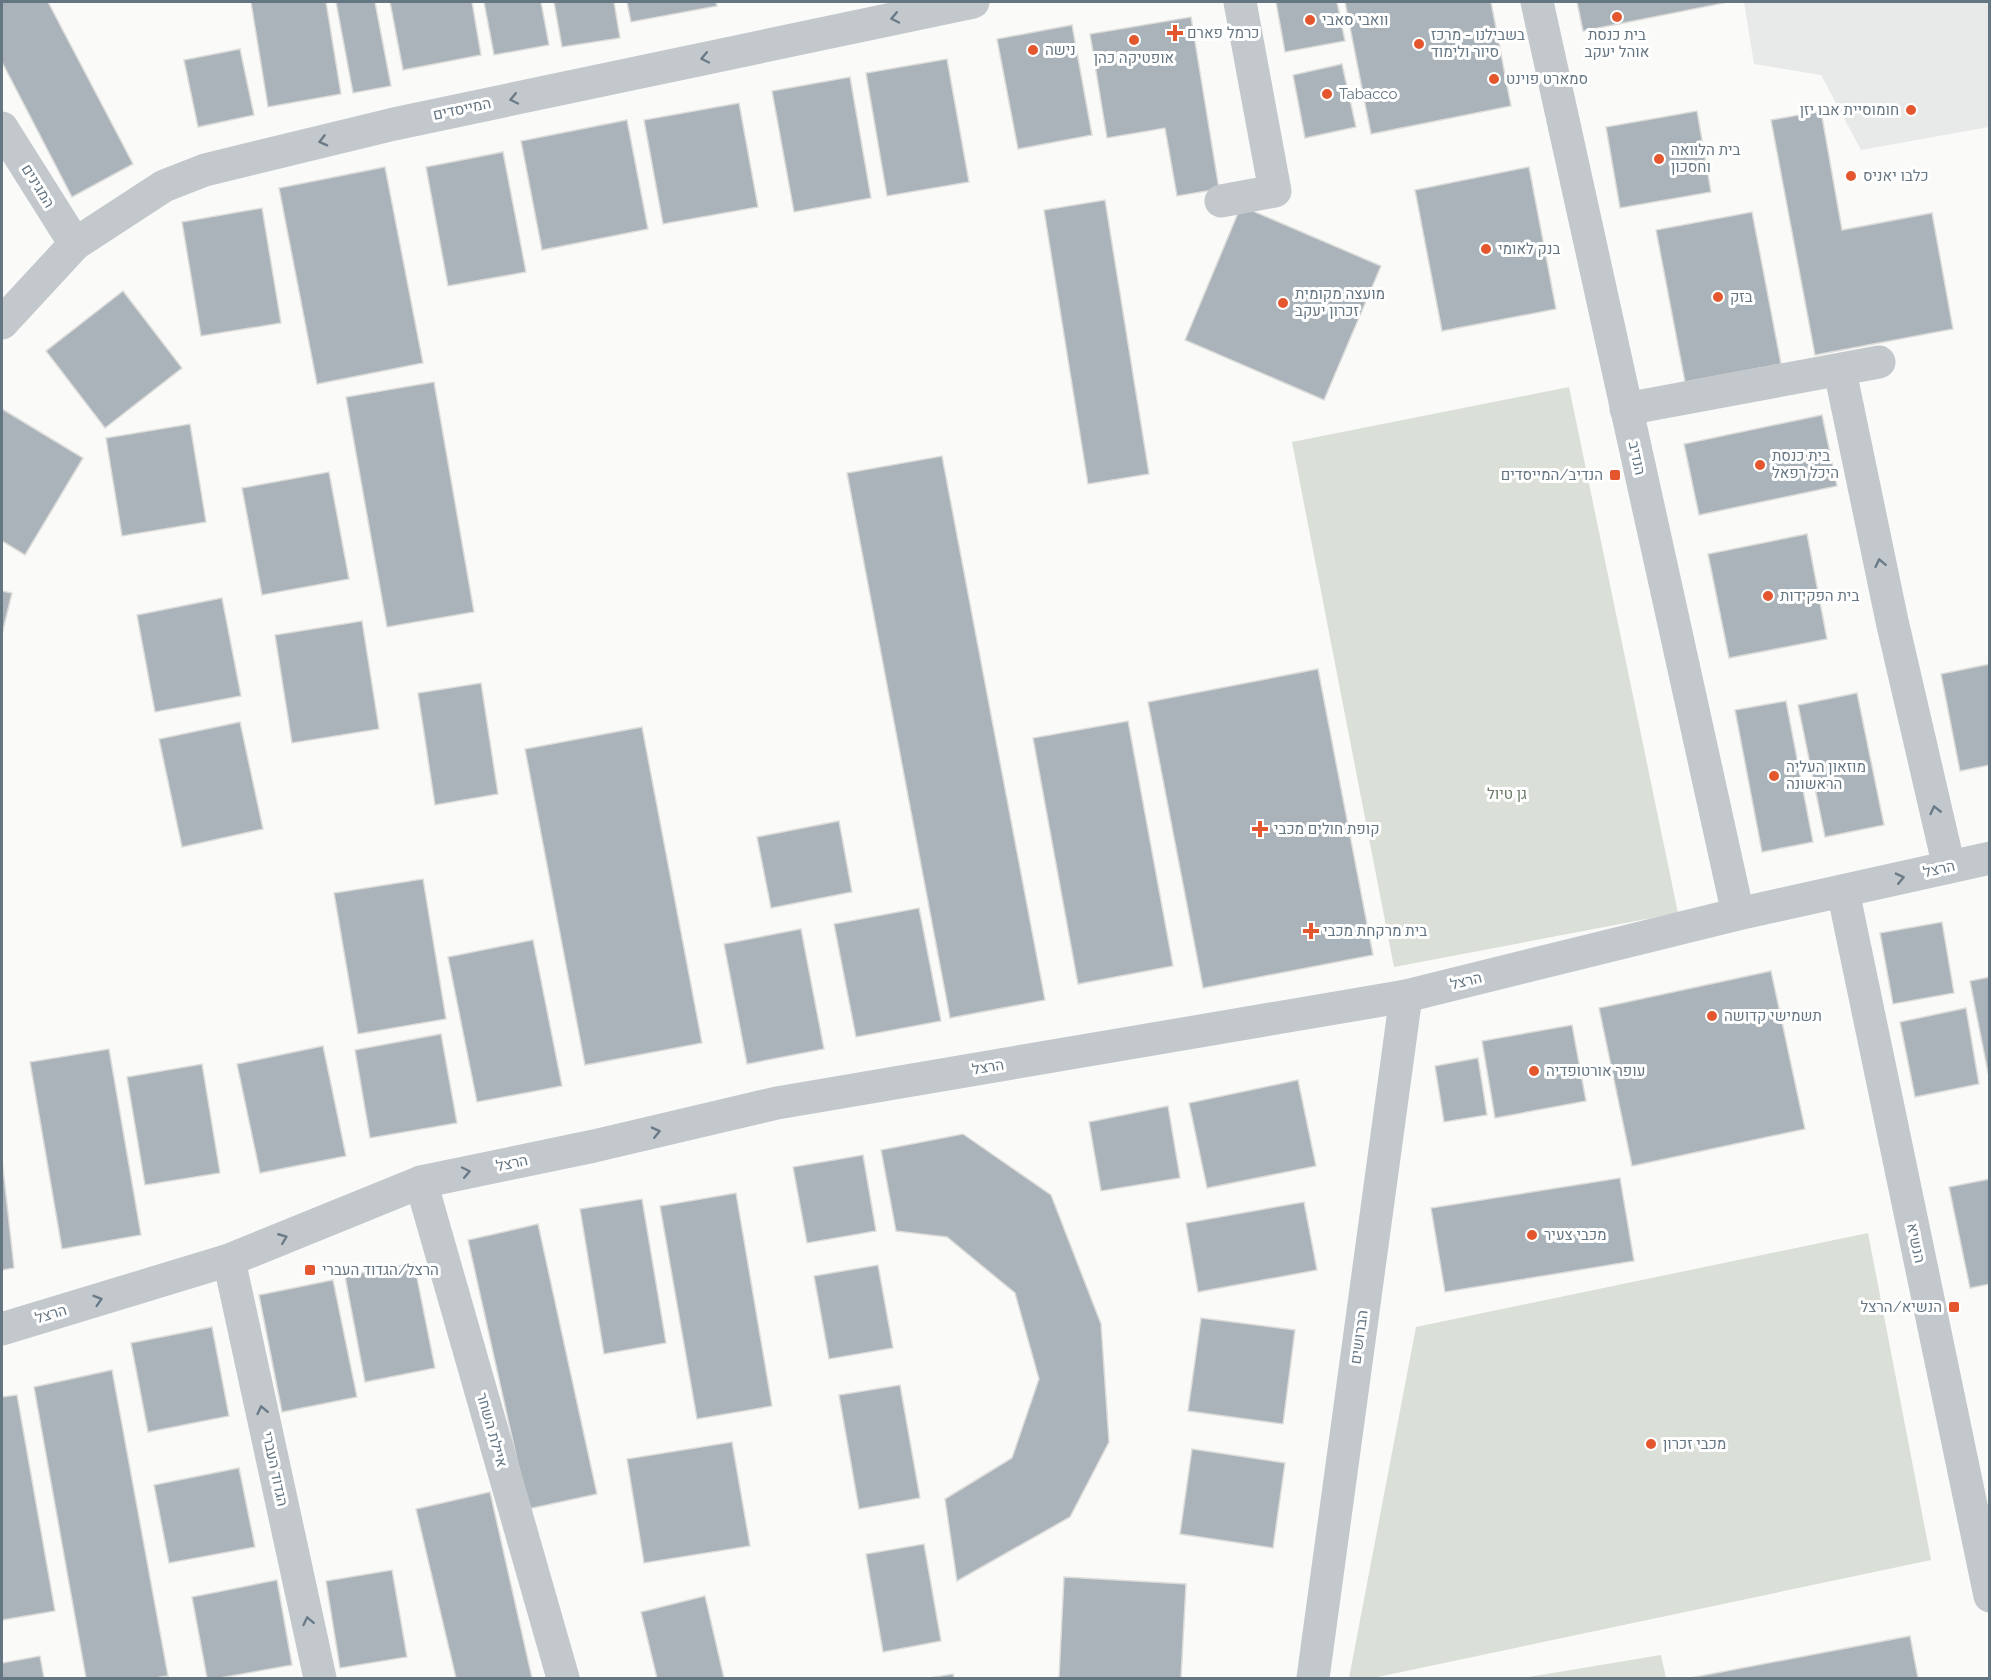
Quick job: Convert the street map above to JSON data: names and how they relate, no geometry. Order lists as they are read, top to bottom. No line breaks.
{"streets":{"street":["המייסדים","המגינים","הנדיב","הרצל","הנשיא","הברושים","איילת השחר","הגדוד העברי"]},"crossings":[["המייסדים","המגינים"],["הנדיב","הרצל"],["הרצל","הנשיא"],["הרצל","הברושים"],["הרצל","איילת השחר"],["הרצל","הגדוד העברי"]],"one_way":["המייסדים","הרצל","הגדוד העברי"],"parks":["גן טיול"],"places":{"other":["בית כנסת אוהל יעקב","וואבי סאבי","אופטיקה כהן","בשבילנו - מרכז סיור ולימוד","נישה","סמארט פוינט","Tabacco","חומוסיית אבו יזן","בית הלוואה וחסכון","כלבו יאניס","בנק לאומי","בזק","מועצה מקומית זכרון יעקב","בית כנסת היכל רפאל","בית הפקידות","מוזאון העליה הראשונה","תשמישי קדושה","עופר אורטופדיה","מכבי צעיר","מכבי זכרון"],"health":["כרמל פארם","קופת חולים מכבי","בית מרקחת מכבי"],"transit":["הנדיב/המייסדים","הרצל/הגדוד העברי","הנשיא/הרצל"]}}
